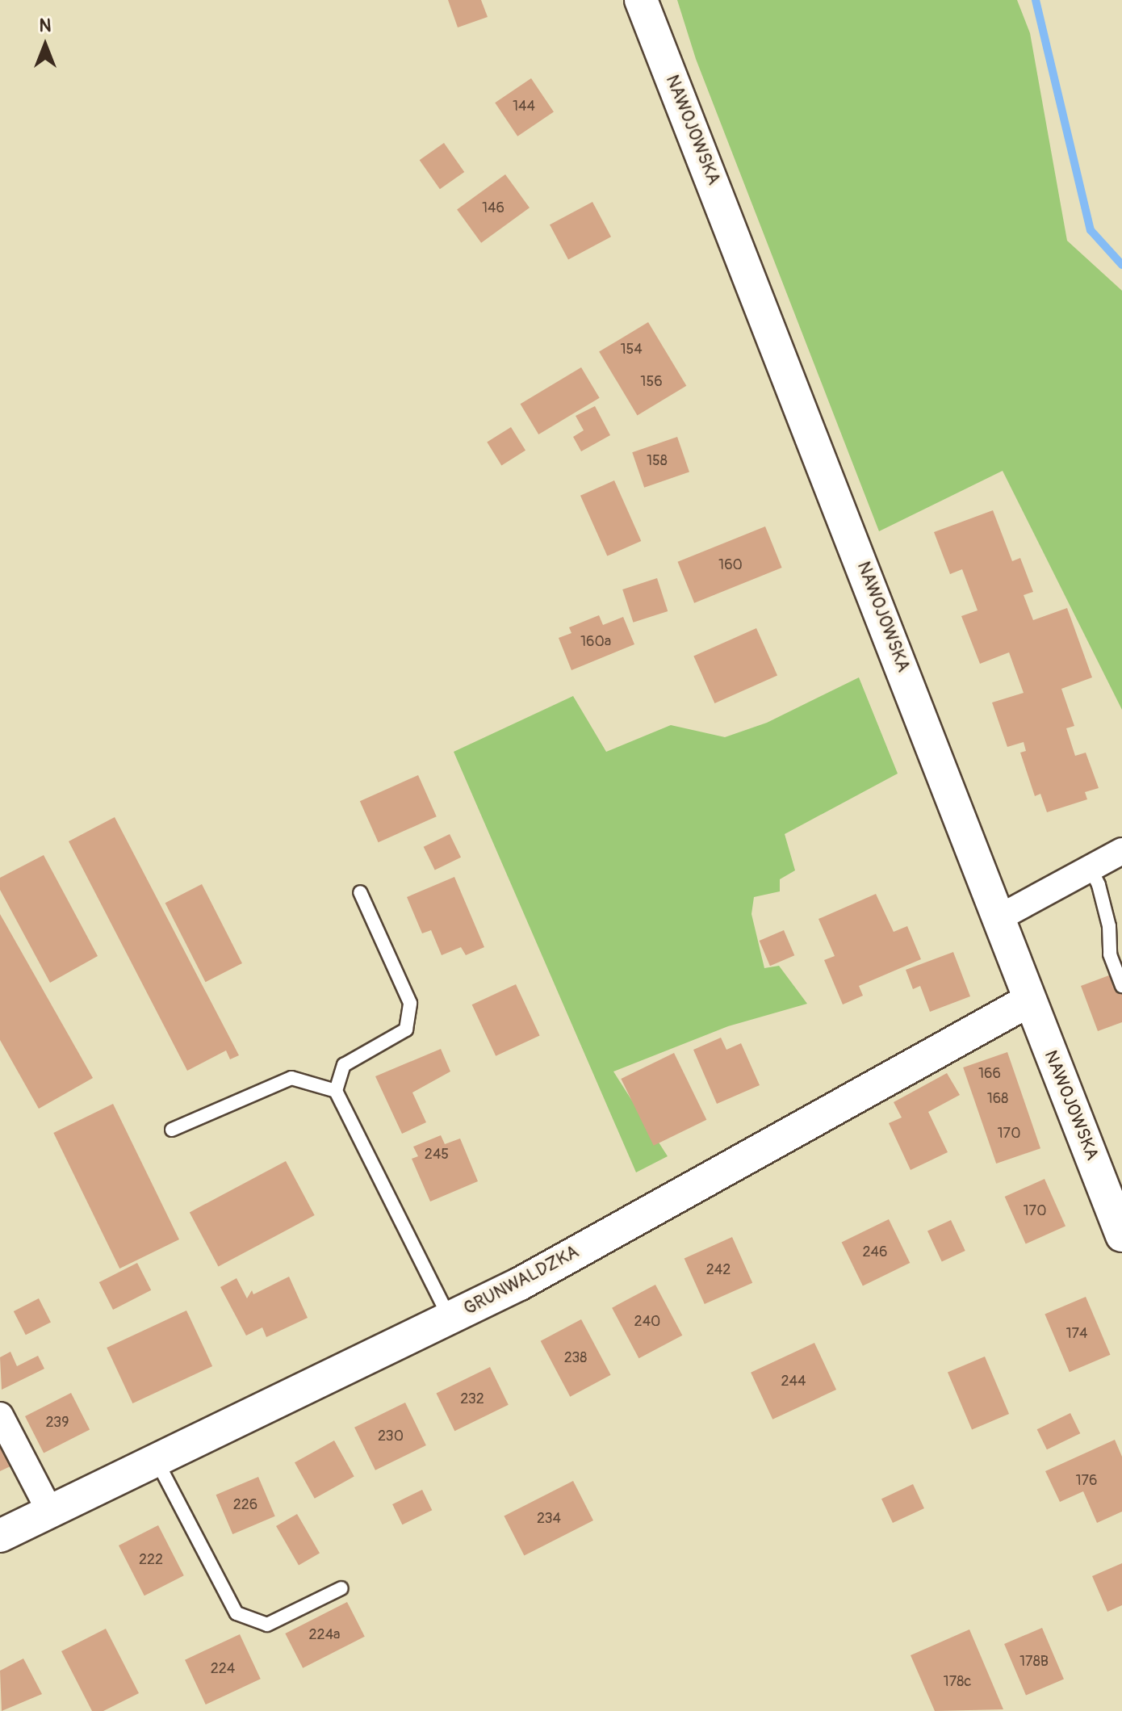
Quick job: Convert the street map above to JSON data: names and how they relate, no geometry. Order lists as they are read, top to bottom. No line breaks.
{"streets":{"street":["NAWOJOWSKA","GRUNWALDZKA"]},"crossings":[["NAWOJOWSKA","GRUNWALDZKA"]],"house_numbers":["144","146","154","156","158","160","160a","166","168","170","245","170","246","242","240","174","238","244","232","239","230","176","226","234","222","224a","178B","224","178c"],"north":"top"}
